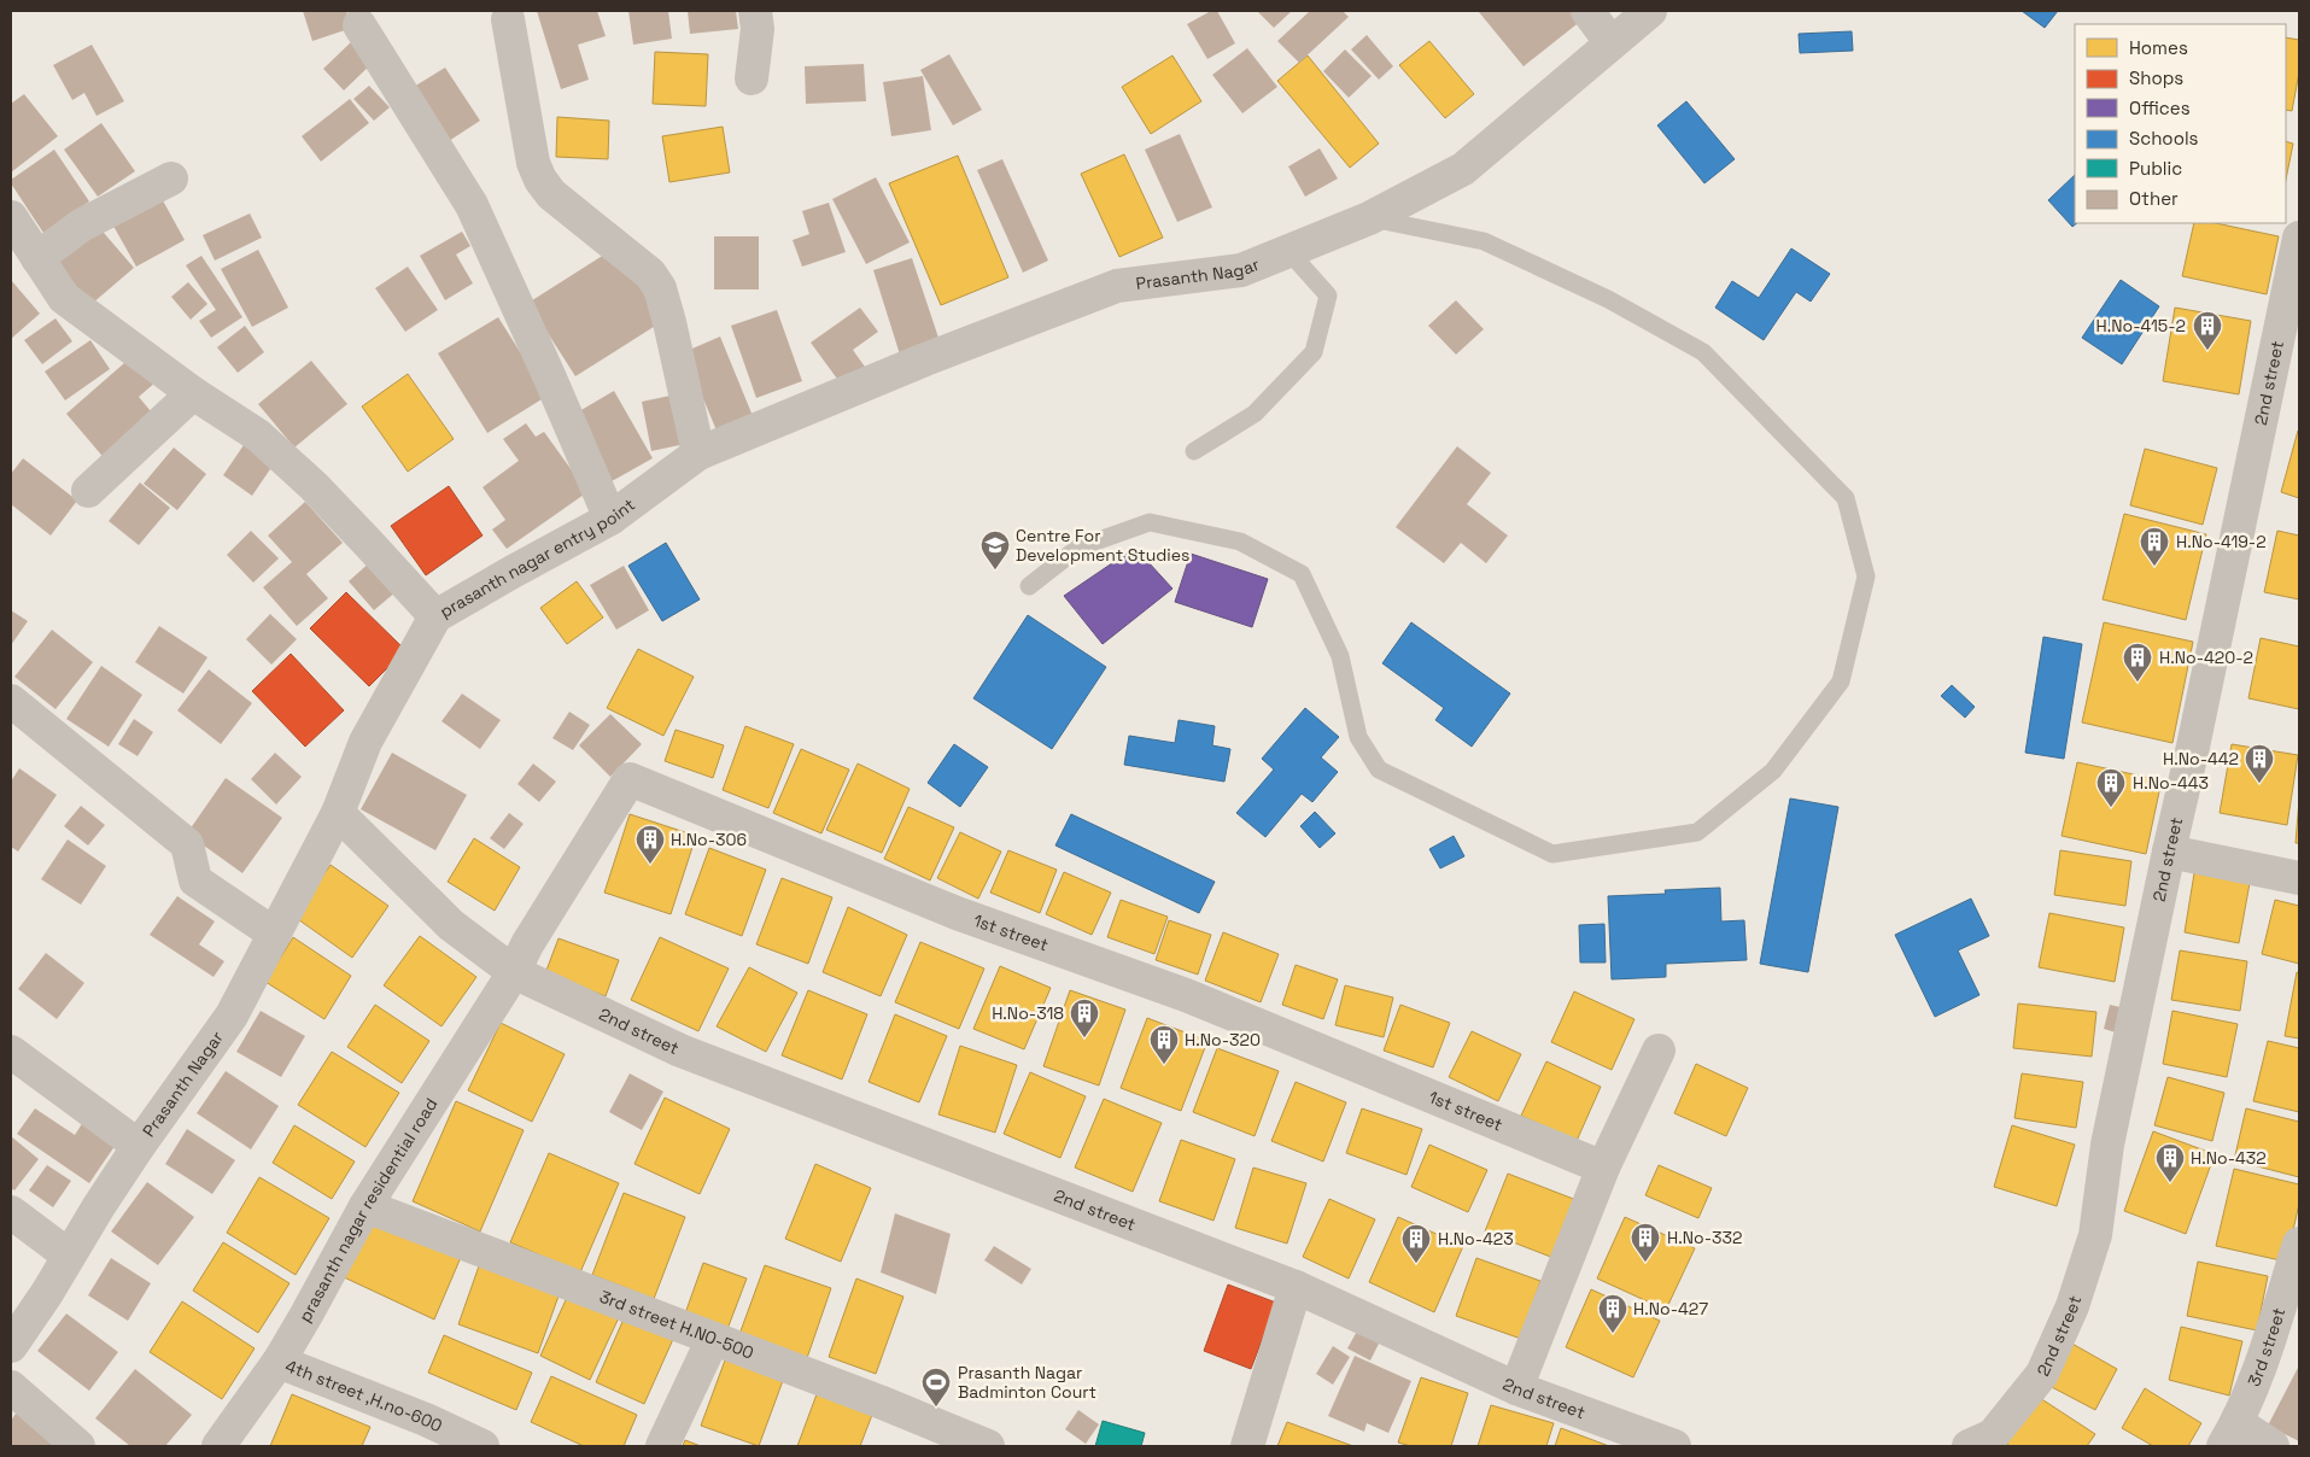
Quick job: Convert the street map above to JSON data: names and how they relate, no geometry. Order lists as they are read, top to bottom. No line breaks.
{"streets":{"street":["Prasanth Nagar","2nd street","prasanth nagar entry point","1st street","prasanth nagar residential road","3rd street H.NO-500","3rd street","4th street ,H.no-600"]},"crossings":[["Prasanth Nagar","2nd street"],["Prasanth Nagar","prasanth nagar entry point"],["2nd street","prasanth nagar entry point"],["2nd street","1st street"],["2nd street","prasanth nagar residential road"],["1st street","prasanth nagar residential road"],["prasanth nagar residential road","3rd street H.NO-500"],["prasanth nagar residential road","4th street ,H.no-600"]],"places":{"building":["H.No-415-2","H.No-419-2","H.No-420-2","H.No-442","H.No-443","H.No-306","H.No-318","H.No-320","H.No-432","H.No-332","H.No-423","H.No-427"],"school or university":["Centre For Development Studies"],"sports":["Prasanth Nagar Badminton Court"]},"legend":["Homes","Shops","Offices","Schools","Public","Other"]}
